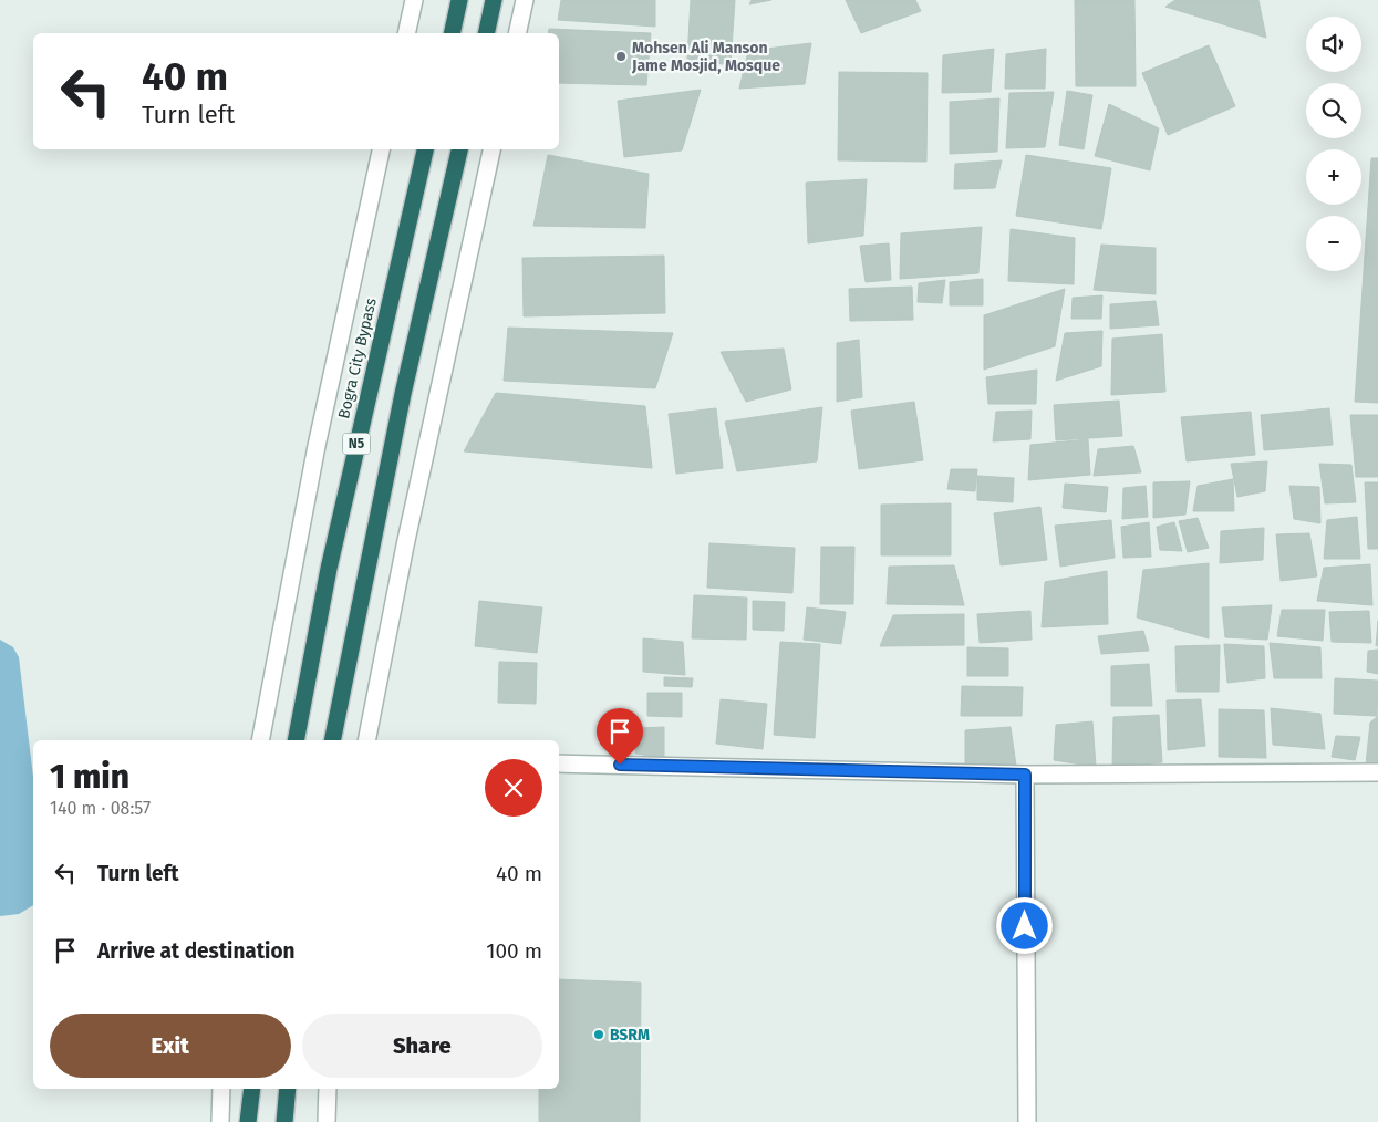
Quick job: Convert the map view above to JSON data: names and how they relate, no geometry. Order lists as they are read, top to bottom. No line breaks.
{"streets":{"highway":["Bogra City Bypass","N5"]},"places":["Mohsen Ali Manson Jame Mosjid, Mosque","BSRM"],"page":{"map_buttons":["+","−"],"turn":["40 m","Turn left"],"heading":["1 min","140 m · 08:57"],"list":[{"name":"Turn left","value":"40 m"},{"name":"Arrive at destination","value":"100 m"}],"buttons":["Exit","Share"]}}
